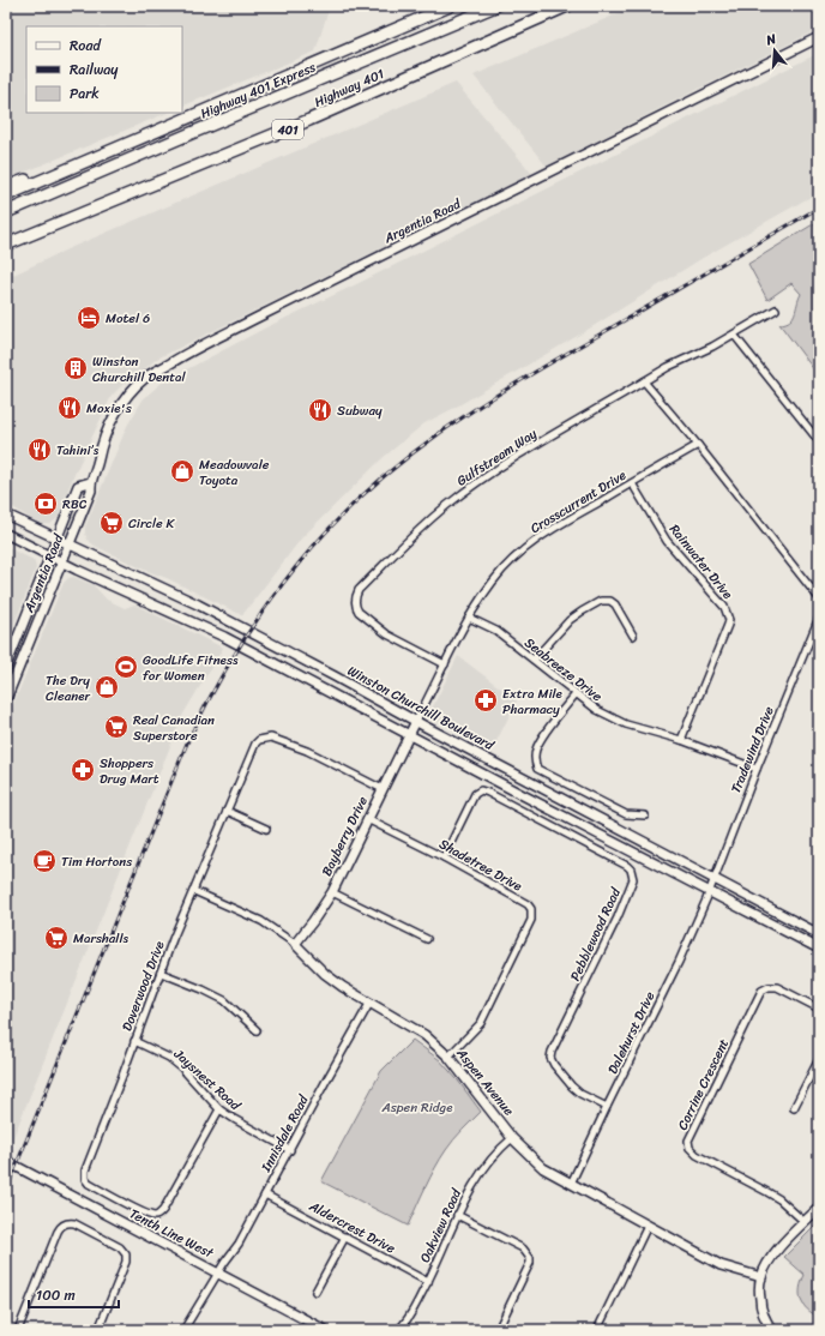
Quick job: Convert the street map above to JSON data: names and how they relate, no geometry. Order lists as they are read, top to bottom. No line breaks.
{"streets":{"highway":["Highway 401","Highway 401 Express","401"],"street":["Argentia Road","Gulfstream Way","Crosscurrent Drive","Rainwater Drive","Seabreeze Drive","Winston Churchill Boulevard","Tradewind Drive","Bayberry Drive","Shadetree Drive","Pebblewood Road","Doverwood Drive","Dalehurst Drive","Jaysnest Road","Aspen Avenue","Corrine Crescent","Innisdale Road","Oakview Road","Aldercrest Drive","Tenth Line West"]},"crossings":[["Argentia Road","Winston Churchill Boulevard"],["Gulfstream Way","Crosscurrent Drive"],["Crosscurrent Drive","Rainwater Drive"],["Crosscurrent Drive","Seabreeze Drive"],["Crosscurrent Drive","Winston Churchill Boulevard"],["Crosscurrent Drive","Bayberry Drive"],["Rainwater Drive","Seabreeze Drive"],["Seabreeze Drive","Tradewind Drive"],["Winston Churchill Boulevard","Tradewind Drive"],["Winston Churchill Boulevard","Bayberry Drive"],["Tradewind Drive","Dalehurst Drive"],["Bayberry Drive","Shadetree Drive"],["Bayberry Drive","Doverwood Drive"],["Bayberry Drive","Aspen Avenue"],["Shadetree Drive","Pebblewood Road"],["Shadetree Drive","Aspen Avenue"],["Pebblewood Road","Dalehurst Drive"],["Doverwood Drive","Jaysnest Road"],["Doverwood Drive","Aspen Avenue"],["Dalehurst Drive","Aspen Avenue"],["Jaysnest Road","Innisdale Road"],["Aspen Avenue","Innisdale Road"],["Aspen Avenue","Oakview Road"],["Innisdale Road","Aldercrest Drive"],["Innisdale Road","Tenth Line West"],["Oakview Road","Aldercrest Drive"]],"parks":["Aspen Ridge"],"places":{"hotel":["Motel 6"],"building":["Winston Churchill Dental"],"restaurant":["Moxie's","Subway","Tahini’s"],"shop":["Meadowvale Toyota","The Dry Cleaner"],"bank":["RBC"],"supermarket":["Circle K","Real Canadian Superstore","Marshalls"],"sports":["GoodLife Fitness for Women"],"pharmacy":["Extra Mile Pharmacy","Shoppers Drug Mart"],"cafe":["Tim Hortons"]},"legend":["Road","Railway","Park"],"scale_bar":"100 m","north":"top"}
